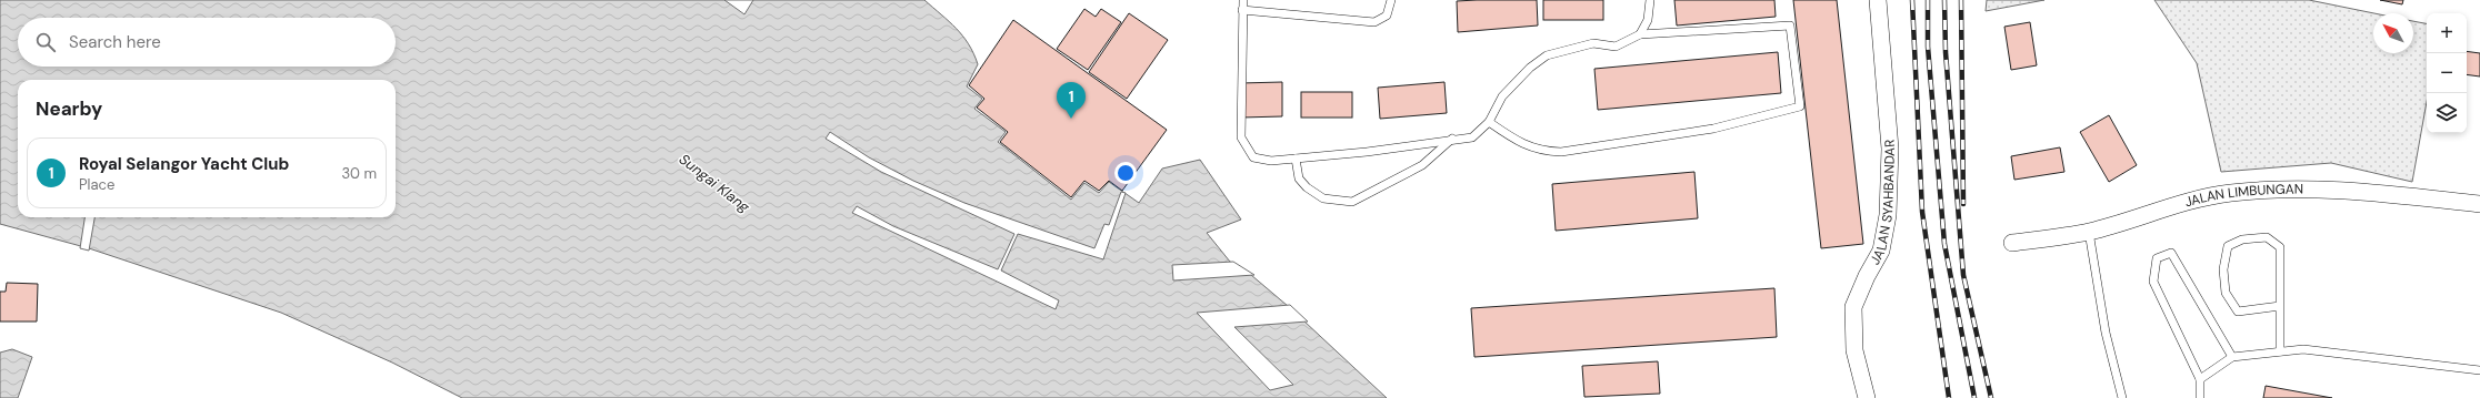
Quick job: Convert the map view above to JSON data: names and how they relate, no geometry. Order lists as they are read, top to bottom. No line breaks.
{"streets":{"street":["JALAN LIMBUNGAN","JALAN SYAHBANDAR"]},"water":["Sungai Klang"],"north":"top left","page":{"map_buttons":["+","−"],"search":"Search here","heading":"Nearby","pins":"1","list":[{"mark":"1","name":"Royal Selangor Yacht Club","note":"Place","value":"30 m"}]}}
